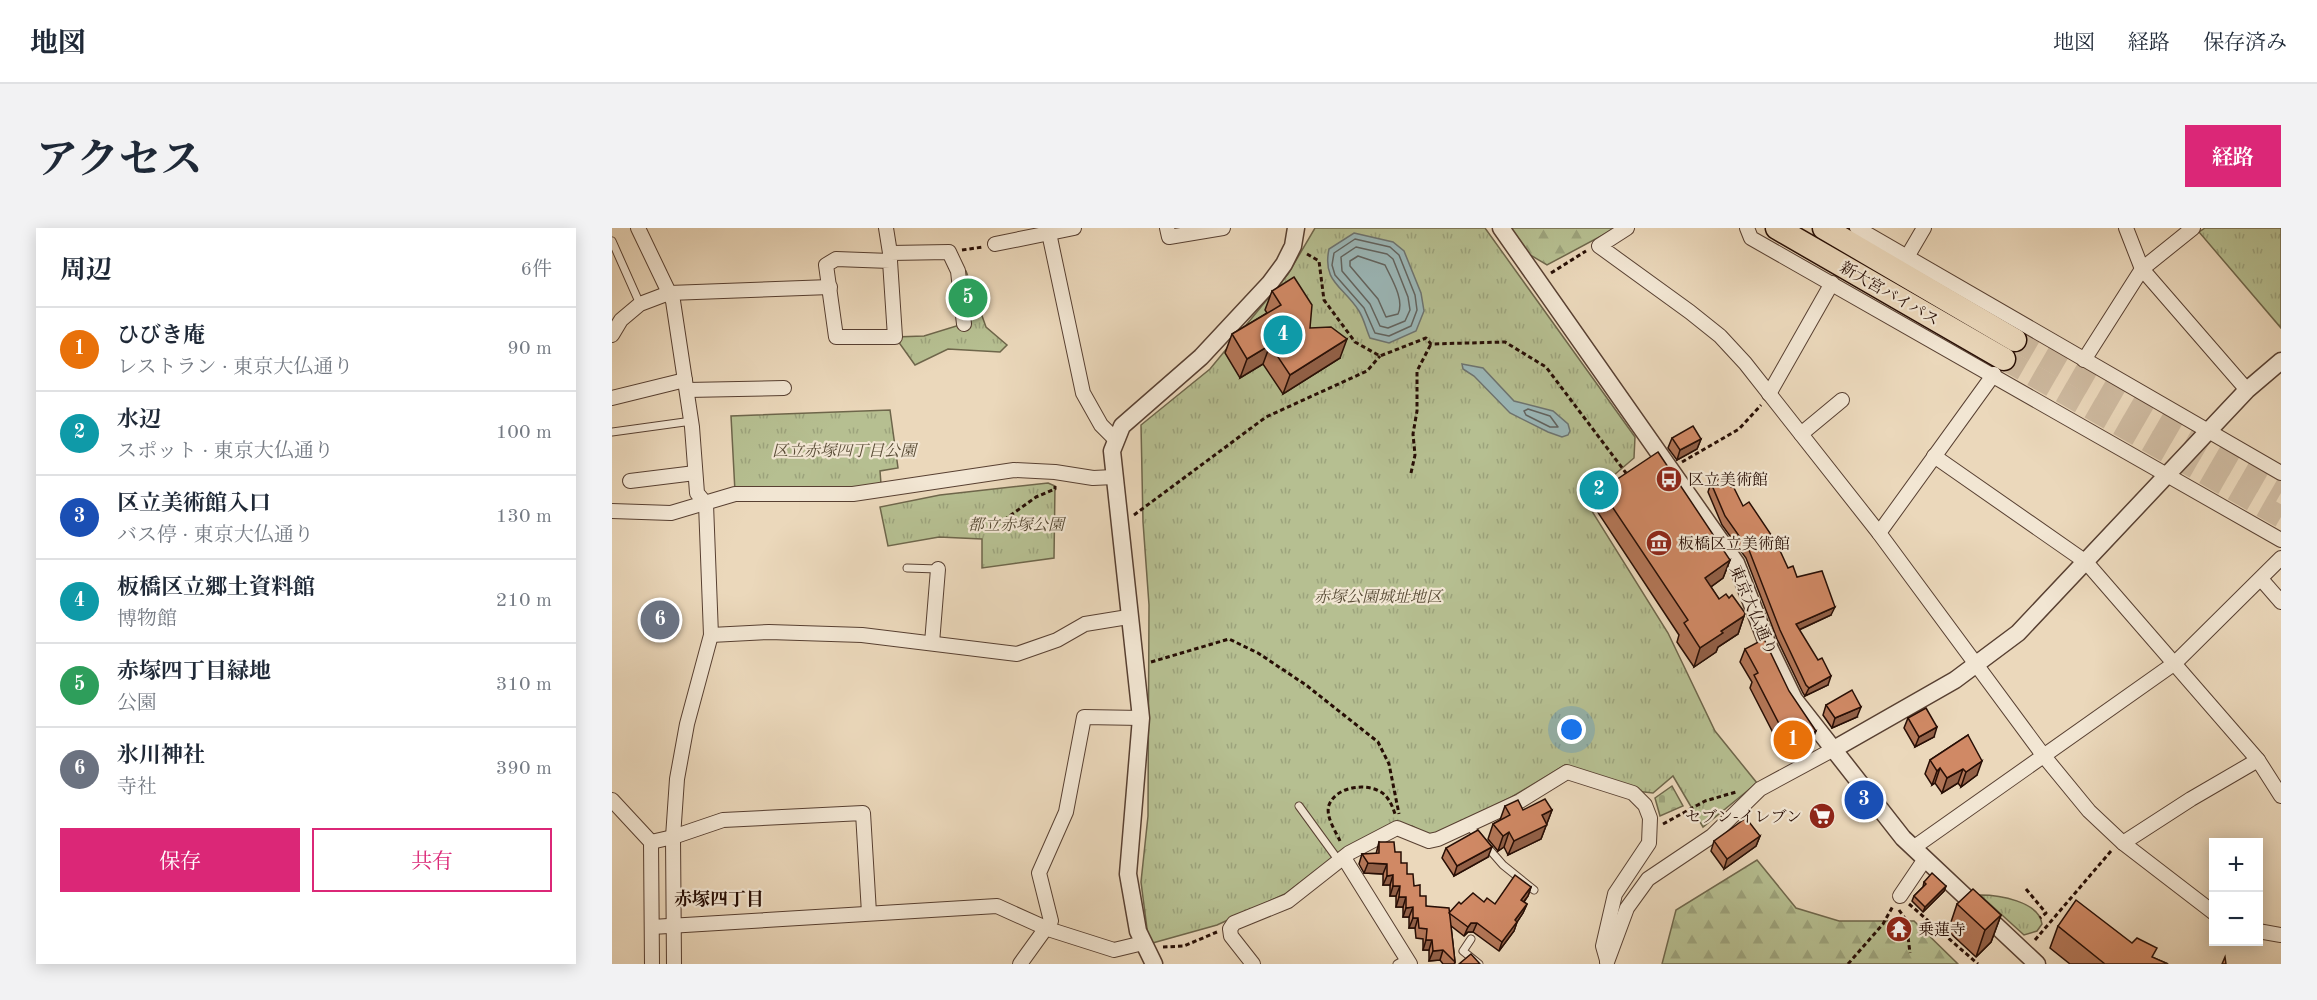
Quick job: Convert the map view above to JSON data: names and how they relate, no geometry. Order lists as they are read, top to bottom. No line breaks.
{"streets":{"highway":["新大宮バイパス"],"street":["東京大仏通り"]},"districts":["赤塚四丁目"],"parks":["区立赤塚四丁目公園","都立赤塚公園","赤塚公園城址地区"],"places":{"bus stop":["区立美術館"],"museum":["板橋区立美術館"],"supermarket":["セブン-イレブン"],"temple":["乗蓮寺"]},"page":{"header":"地図","nav":["地図","経路","保存済み"],"title":"アクセス","buttons":["経路",["保存","共有"]],"heading":["周辺","6件"],"pins":["5","4","2","6","1","3"],"list":[{"mark":"1","name":"ひびき庵","note":"レストラン · 東京大仏通り","value":"90 m"},{"mark":"2","name":"水辺","note":"スポット · 東京大仏通り","value":"100 m"},{"mark":"3","name":"区立美術館入口","note":"バス停 · 東京大仏通り","value":"130 m"},{"mark":"4","name":"板橋区立郷土資料館","note":"博物館","value":"210 m"},{"mark":"5","name":"赤塚四丁目緑地","note":"公園","value":"310 m"},{"mark":"6","name":"氷川神社","note":"寺社","value":"390 m"}],"map_buttons":["+","−"]}}
